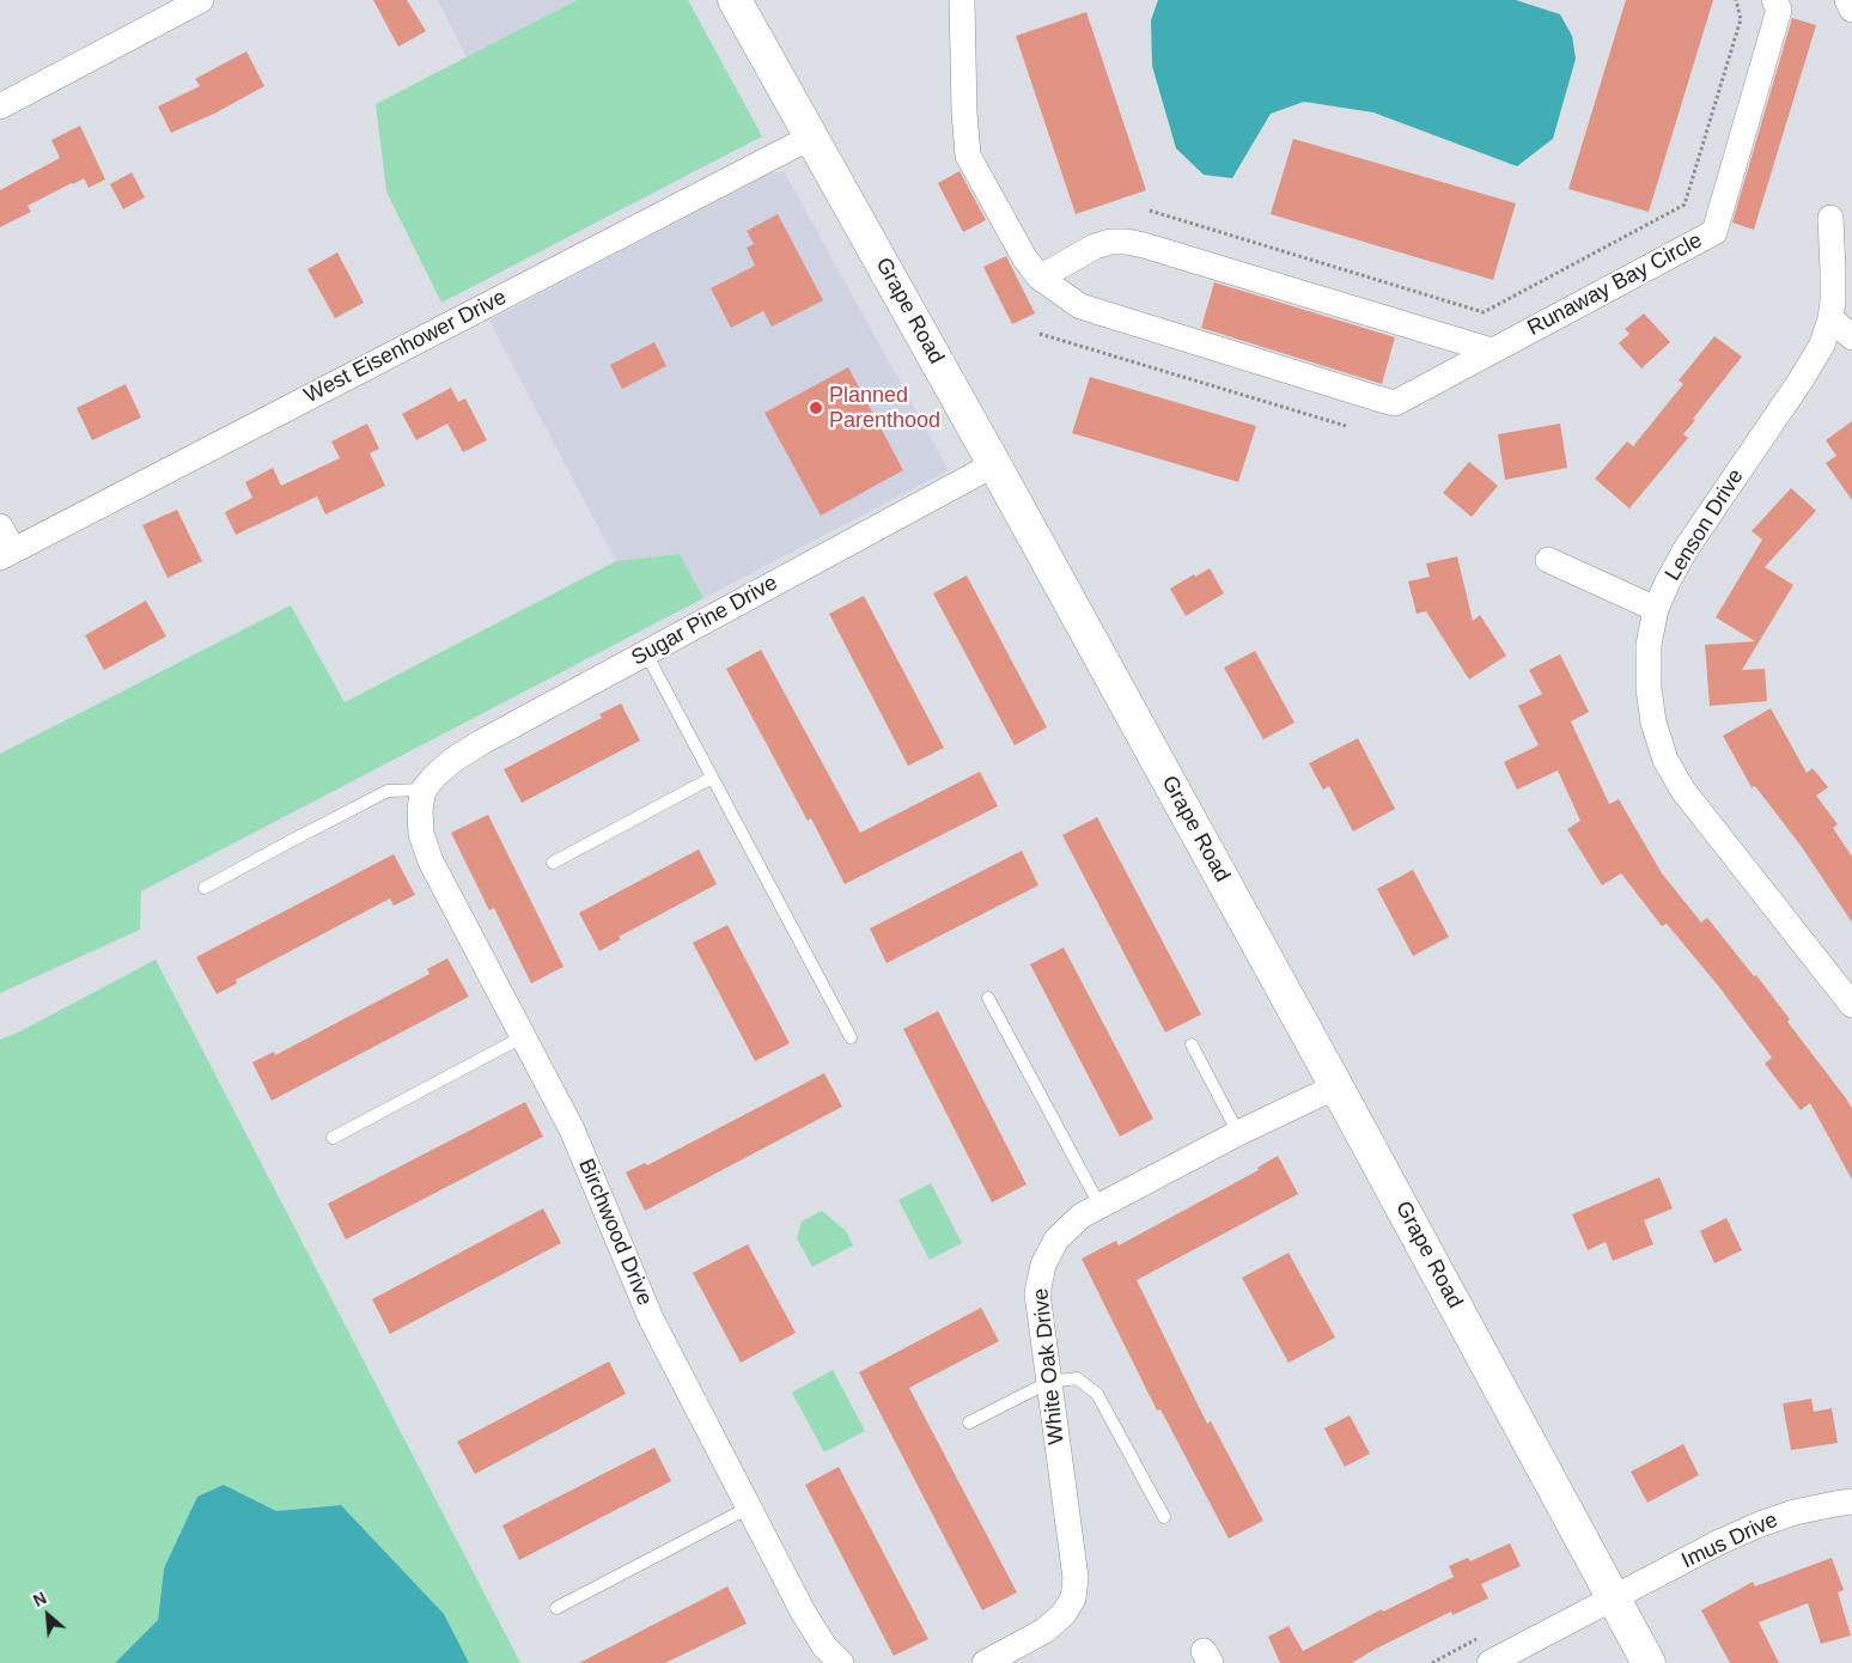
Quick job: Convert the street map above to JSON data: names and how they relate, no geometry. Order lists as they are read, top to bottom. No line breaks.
{"streets":{"main road":["Grape Road"],"street":["Runaway Bay Circle","West Eisenhower Drive","Lenson Drive","Sugar Pine Drive","Birchwood Drive","White Oak Drive","Imus Drive"]},"crossings":[["Grape Road","West Eisenhower Drive"],["Grape Road","Sugar Pine Drive"],["Grape Road","White Oak Drive"],["Grape Road","Imus Drive"],["Sugar Pine Drive","Birchwood Drive"]],"places":["Planned Parenthood"],"north":"top left"}
